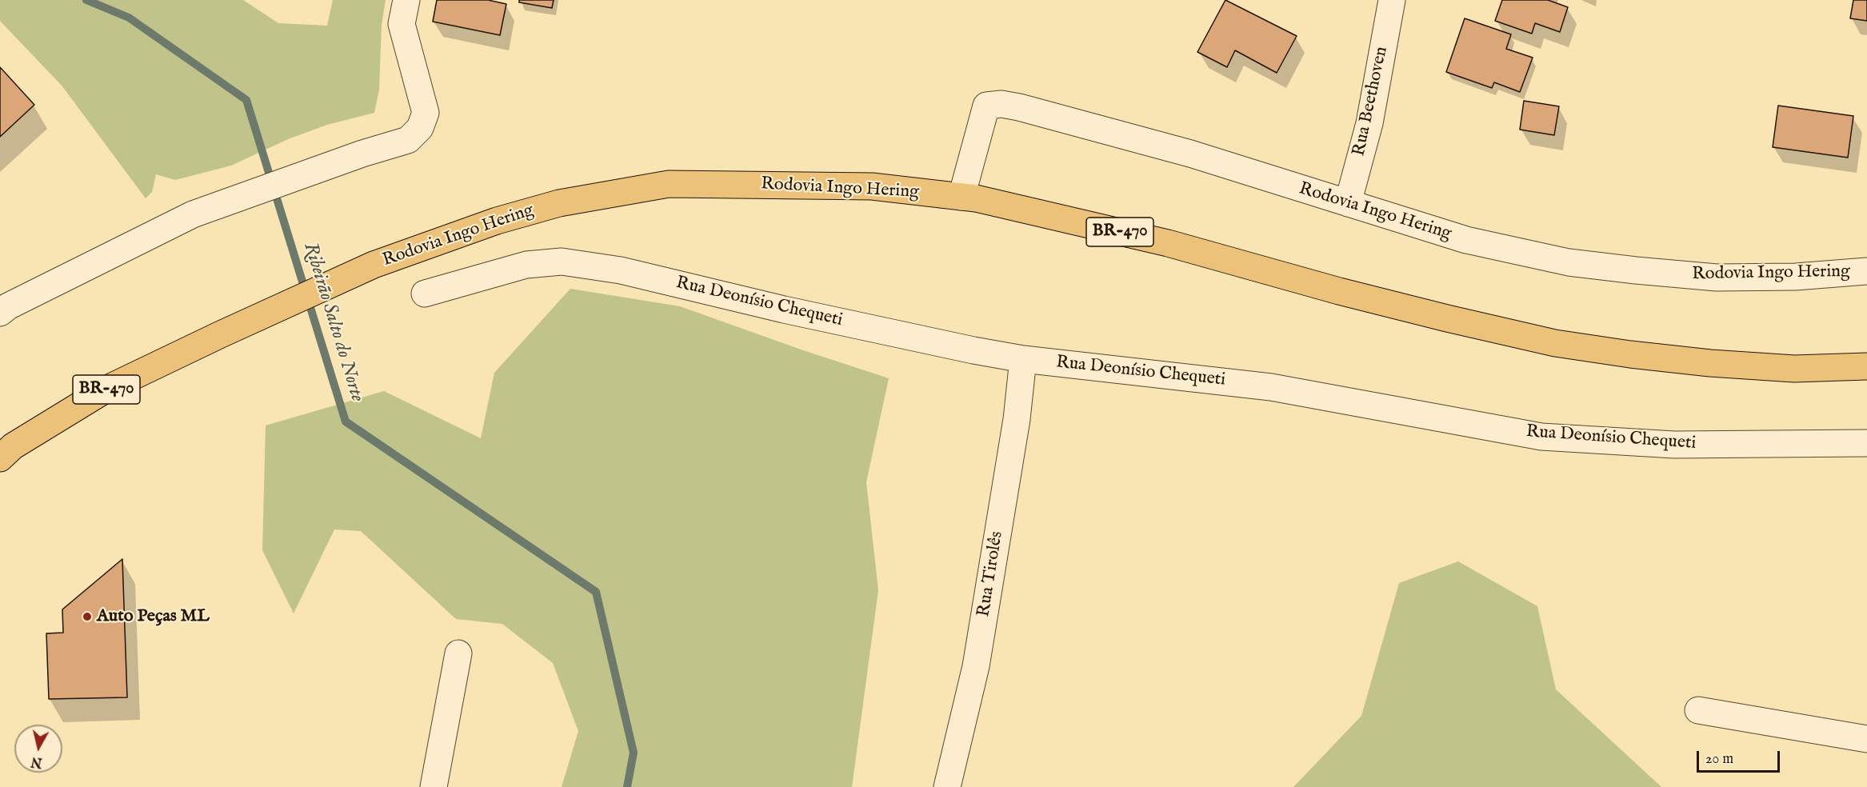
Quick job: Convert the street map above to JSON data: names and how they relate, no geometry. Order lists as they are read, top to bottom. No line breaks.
{"streets":{"highway":["Rodovia Ingo Hering","BR-470"],"street":["Rua Beethoven","Rua Deonísio Chequeti","Rua Tirolês"]},"crossings":[["Rua Beethoven","Rodovia Ingo Hering"],["Rua Deonísio Chequeti","Rua Tirolês"]],"water":["Ribeirão Salto do Norte"],"places":["Auto Peças ML"],"scale_bar":"20 m","north":"bottom"}
